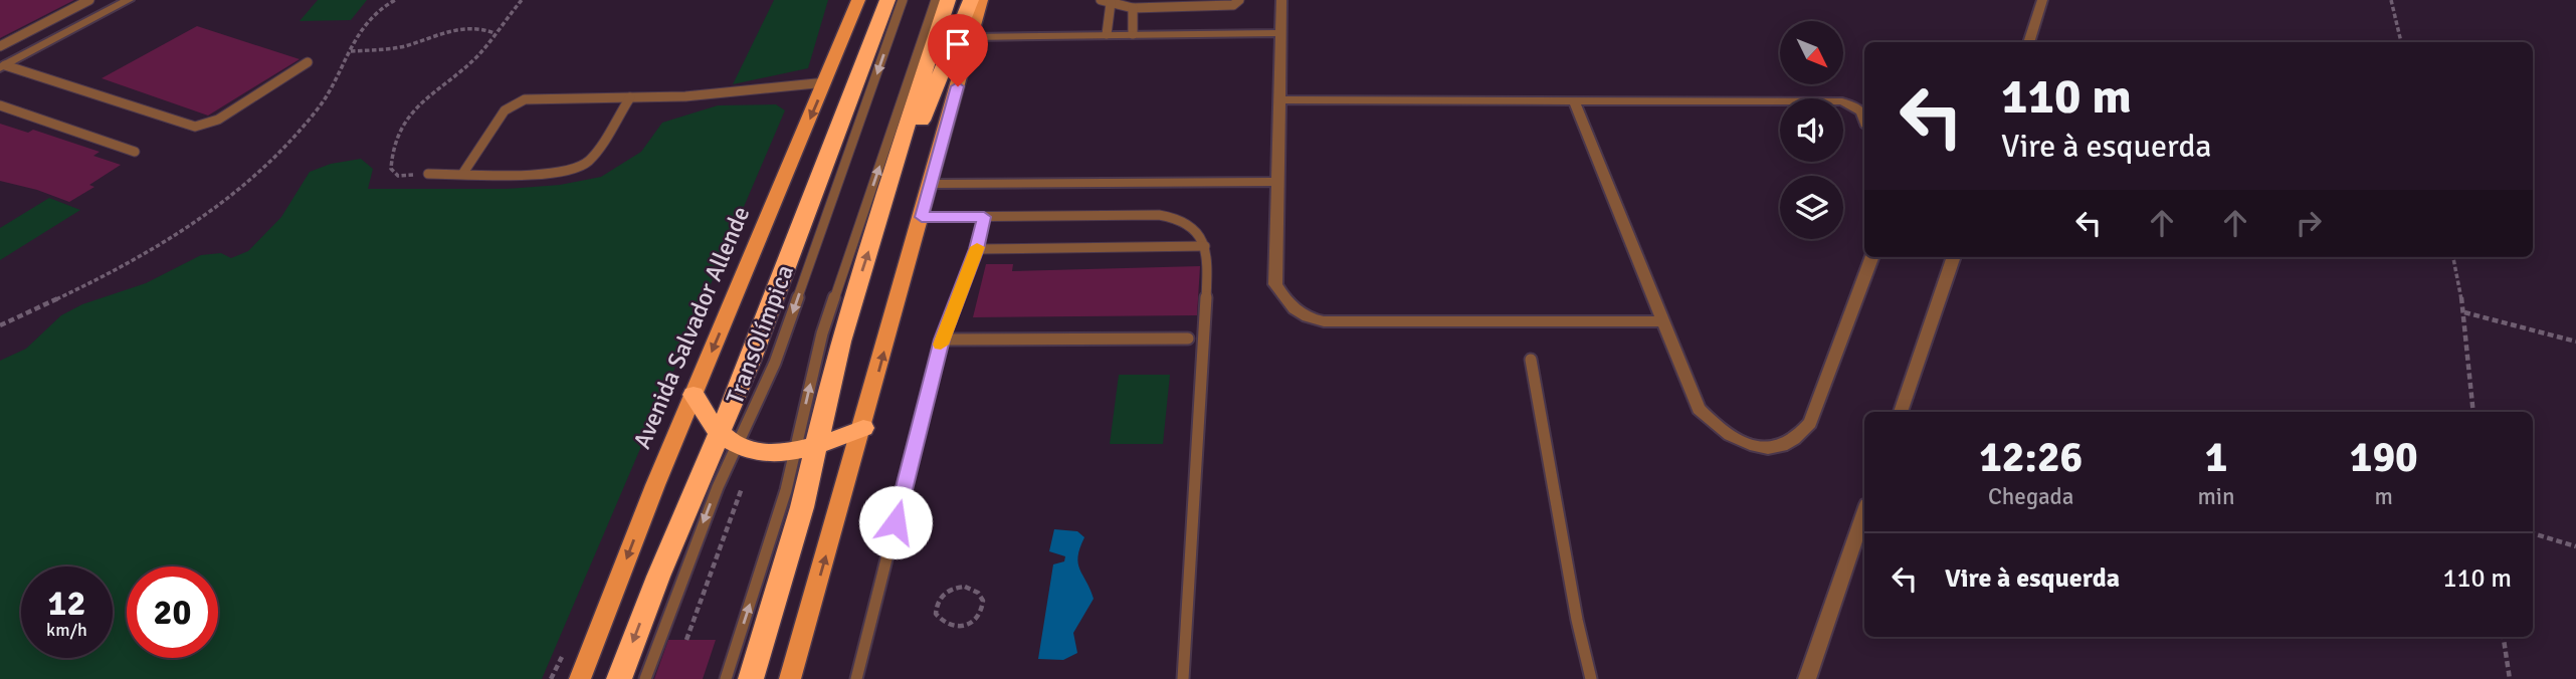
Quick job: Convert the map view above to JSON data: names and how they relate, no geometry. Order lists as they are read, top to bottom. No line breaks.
{"streets":{"main road":["Avenida Salvador Allende"],"lane":["TransOlímpica"]},"north":"bottom right","page":{"turn":["110 m","Vire à esquerda"],"eta":["12:26","Chegada","1","min","190","m"],"list":[{"name":"Vire à esquerda","value":"110 m"}],"speed":"12 km/h","limit":"20"}}
